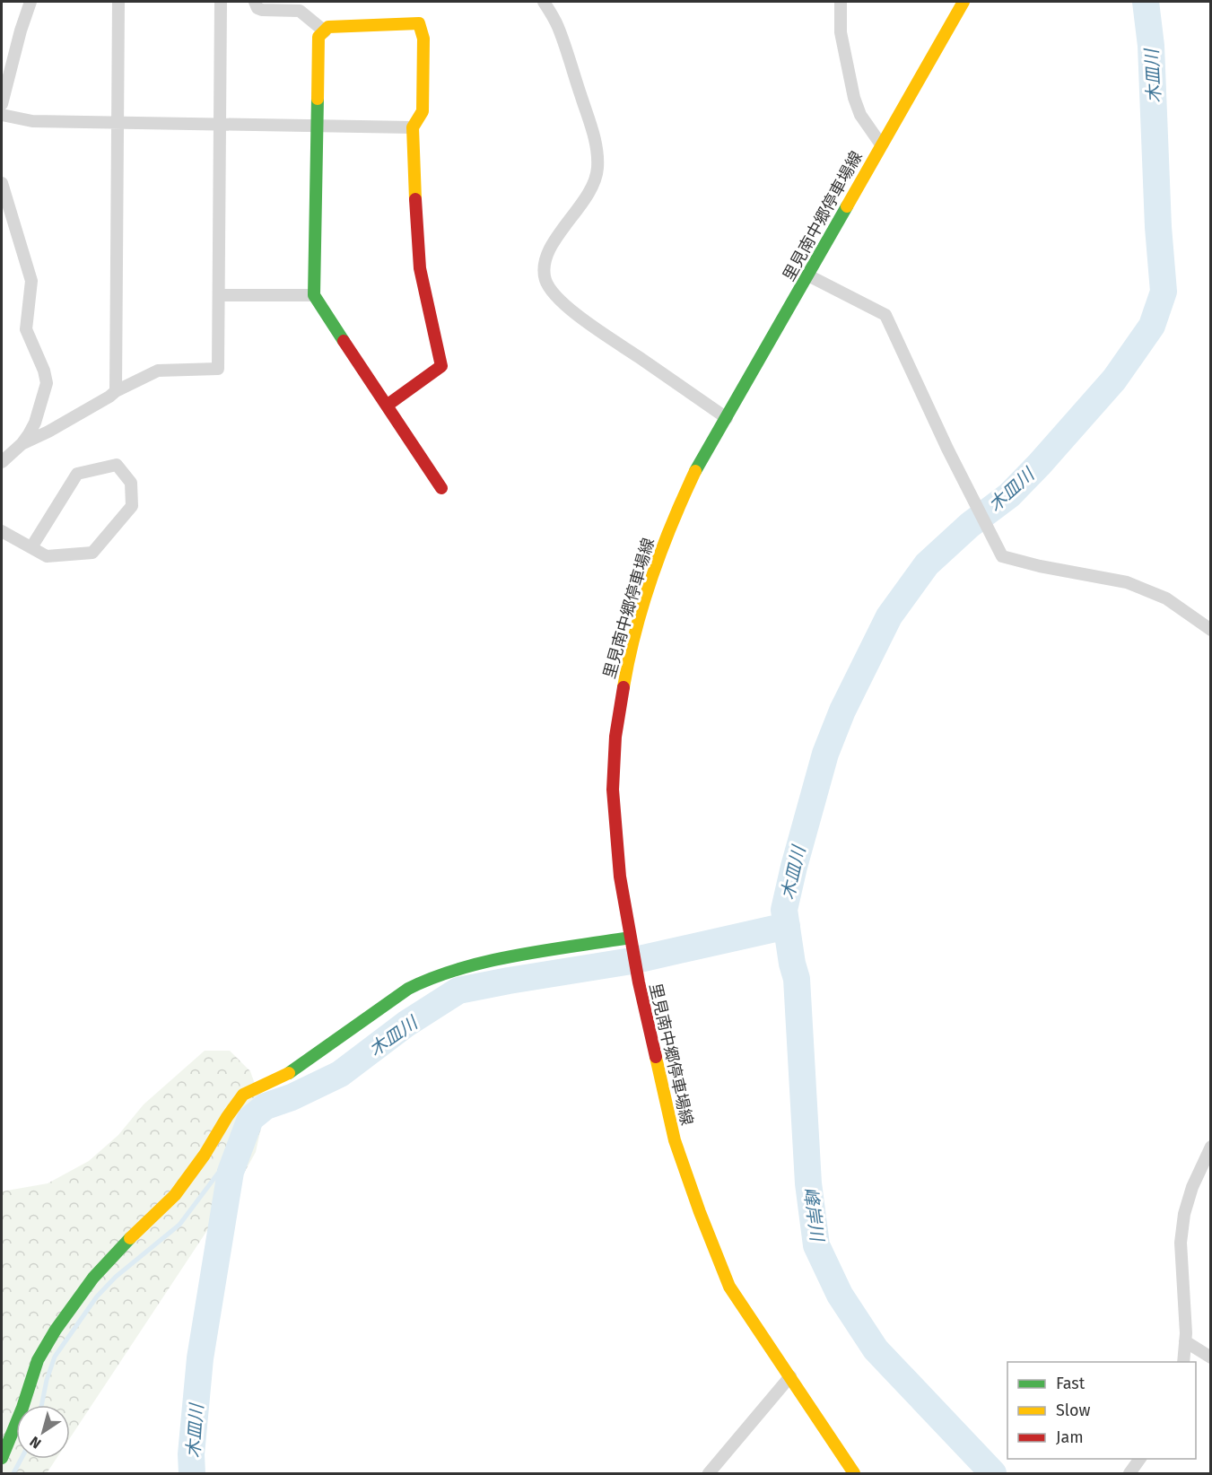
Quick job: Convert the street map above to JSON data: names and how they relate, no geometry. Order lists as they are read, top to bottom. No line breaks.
{"streets":{"street":["里見南中郷停車場線"]},"water":["木皿川","峰岸川"],"legend":["Fast","Slow","Jam"],"north":"bottom left"}
